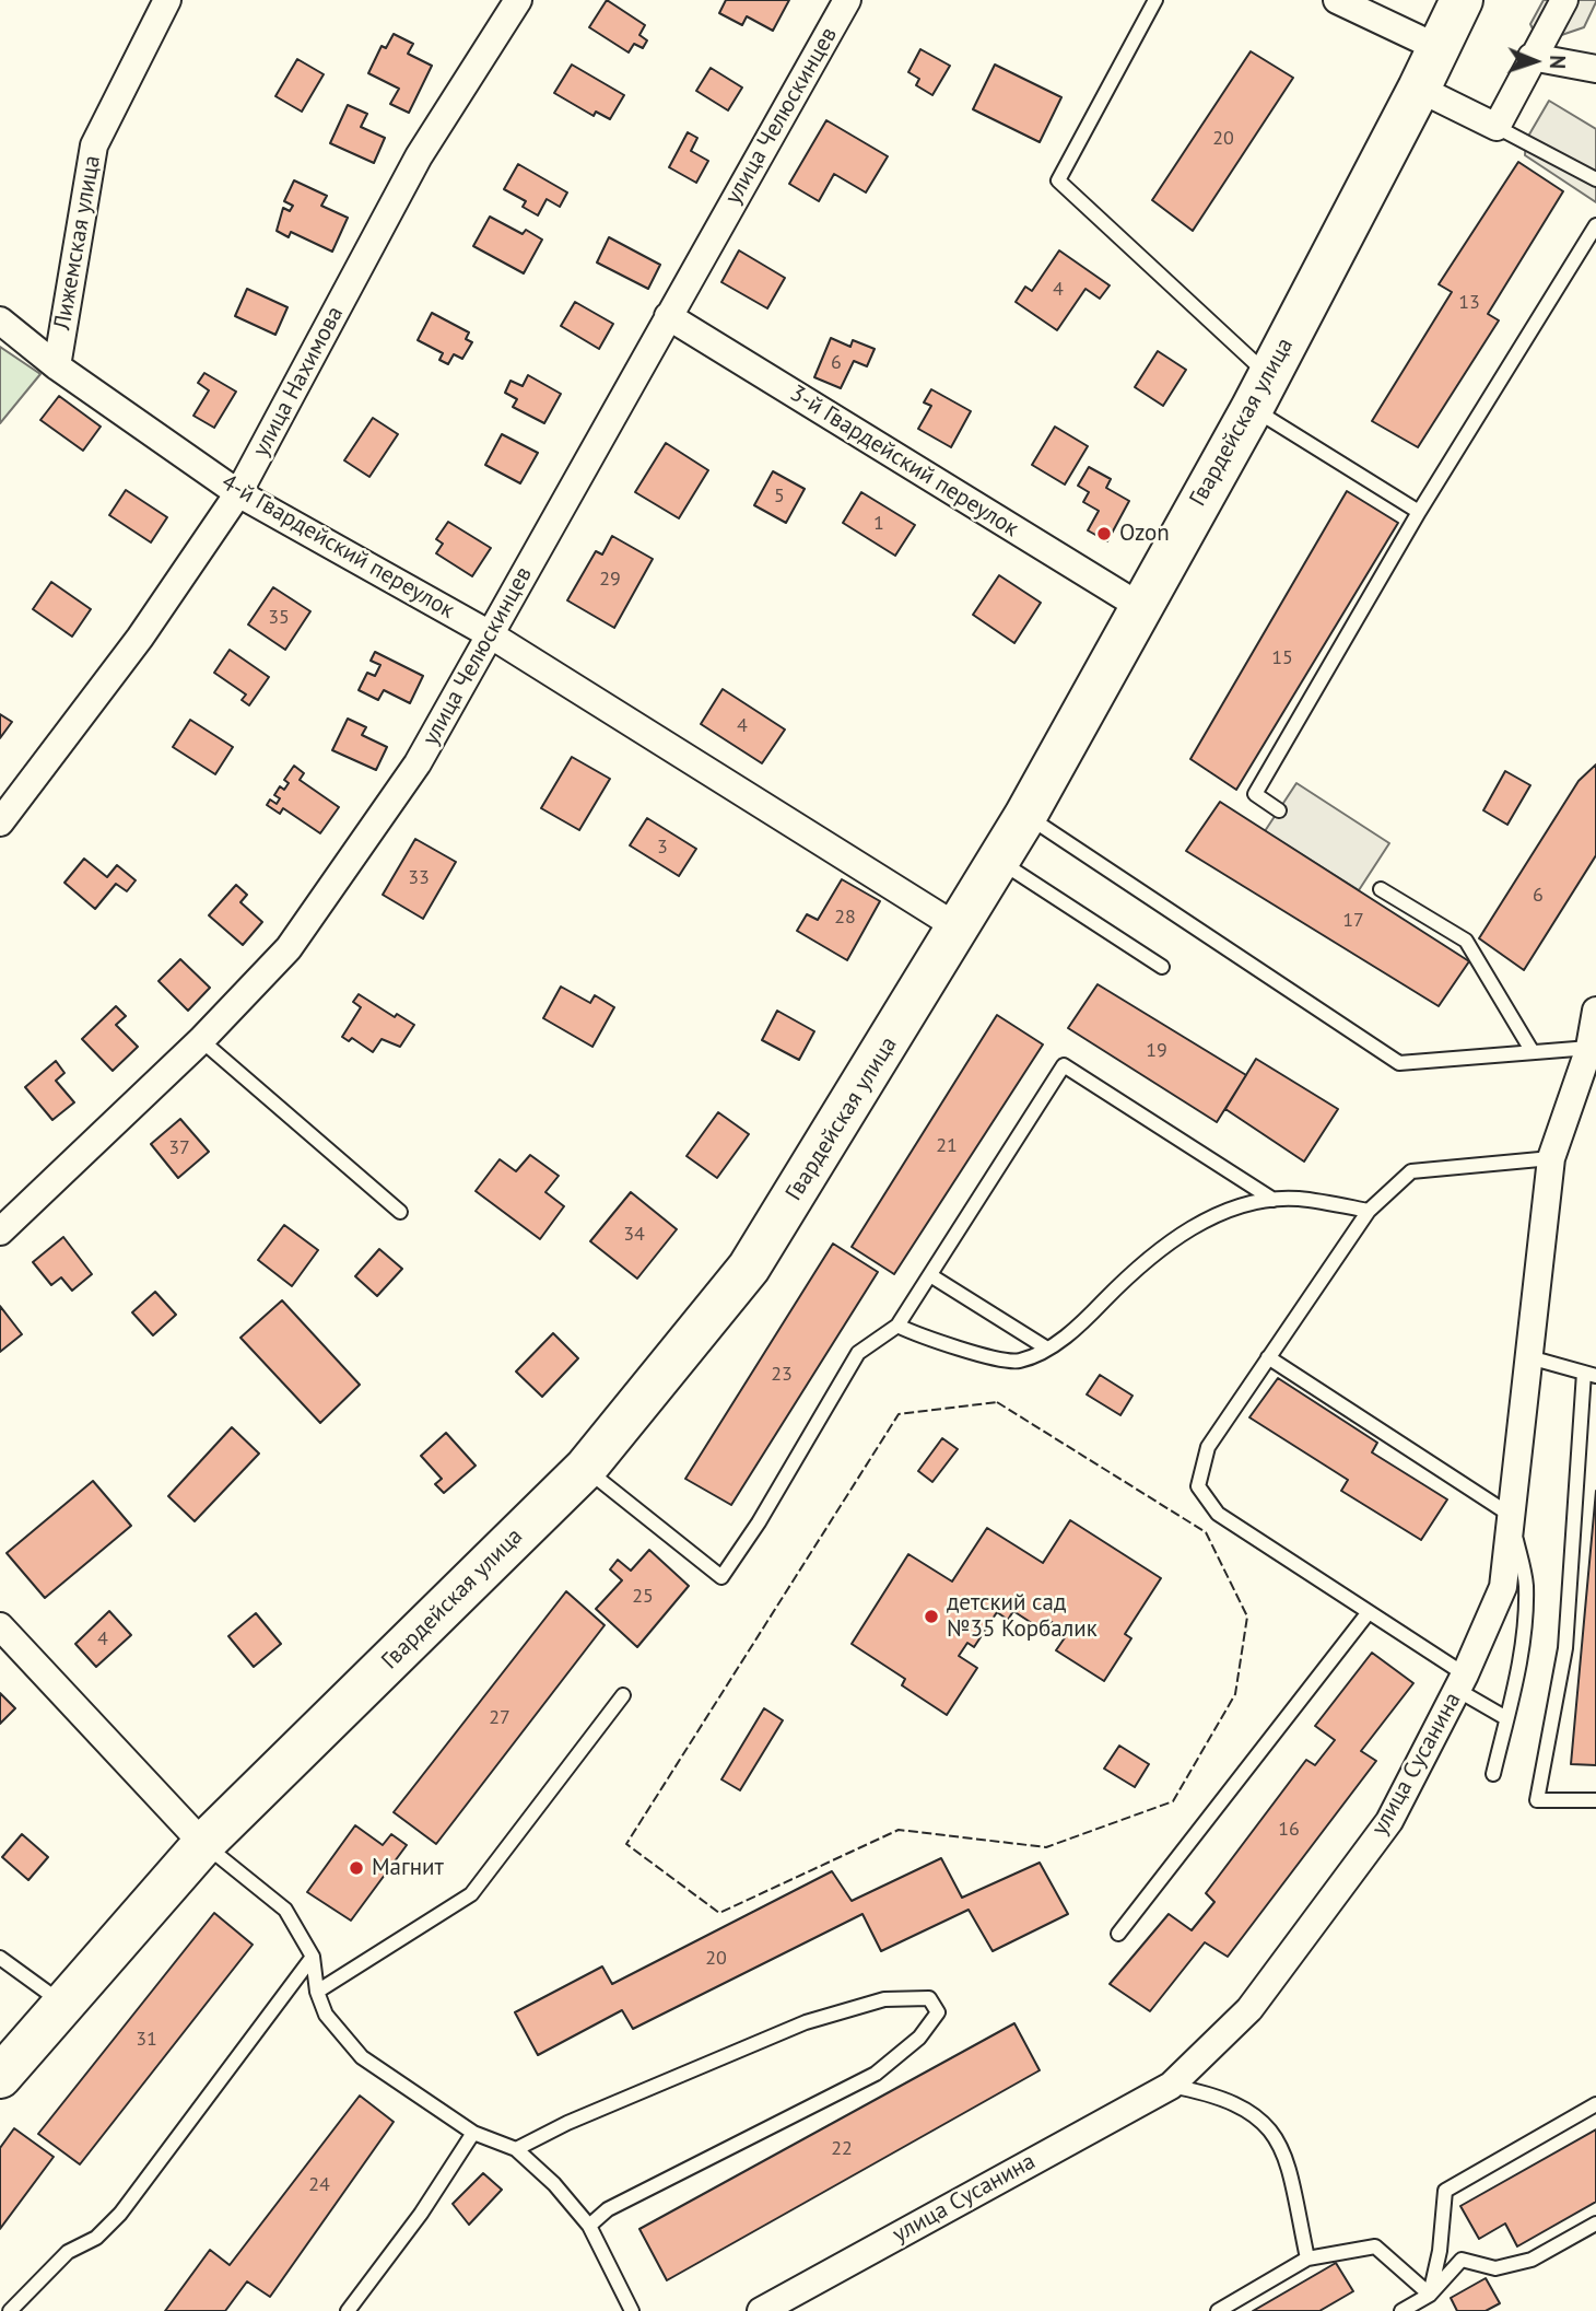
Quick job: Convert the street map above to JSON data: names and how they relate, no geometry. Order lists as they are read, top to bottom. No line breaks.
{"streets":{"main road":["Гвардейская улица"],"street":["улица Челюскинцев","Лижемская улица","улица Нахимова","3-й Гвардейский переулок","4-й Гвардейский переулок","улица Сусанина"]},"crossings":[["улица Челюскинцев","3-й Гвардейский переулок"],["улица Челюскинцев","4-й Гвардейский переулок"],["Лижемская улица","4-й Гвардейский переулок"],["улица Нахимова","4-й Гвардейский переулок"],["Гвардейская улица","3-й Гвардейский переулок"],["Гвардейская улица","4-й Гвардейский переулок"]],"places":["Ozon","детский сад №35 Корбалик","Магнит"],"house_numbers":["20","4","13","6","5","1","29","35","15","4","3","33","6","28","17","19","21","37","34","23","25","4","27","16","20","31","22","24"],"north":"right"}
